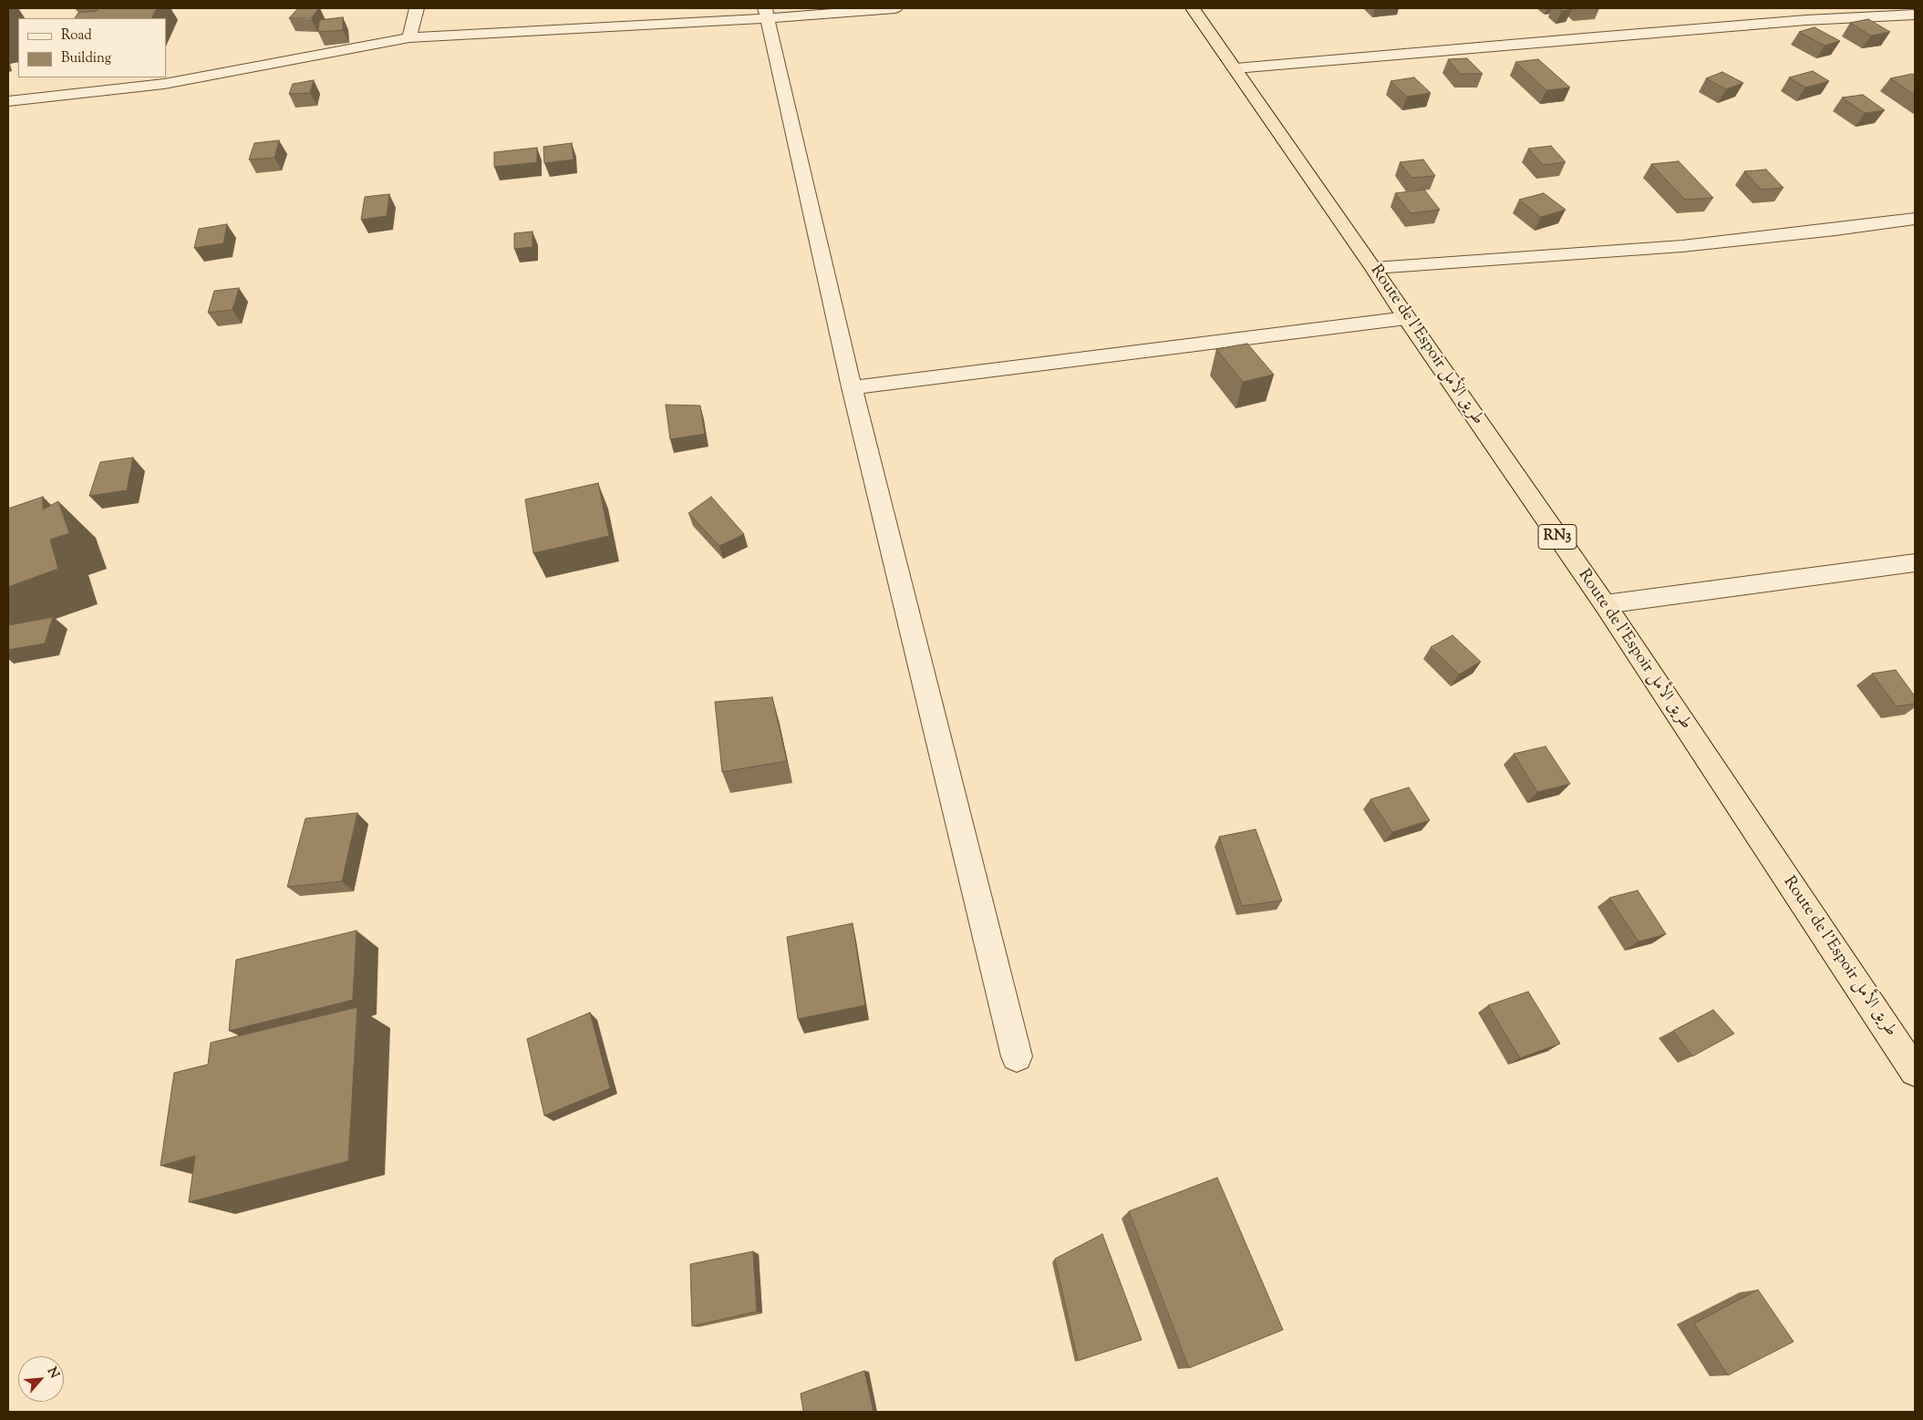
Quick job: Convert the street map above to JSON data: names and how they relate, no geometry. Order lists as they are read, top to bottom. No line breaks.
{"streets":{"highway":["Route de l’Espoir طريق الأمل","RN3"]},"legend":["Road","Building"],"north":"top right"}
